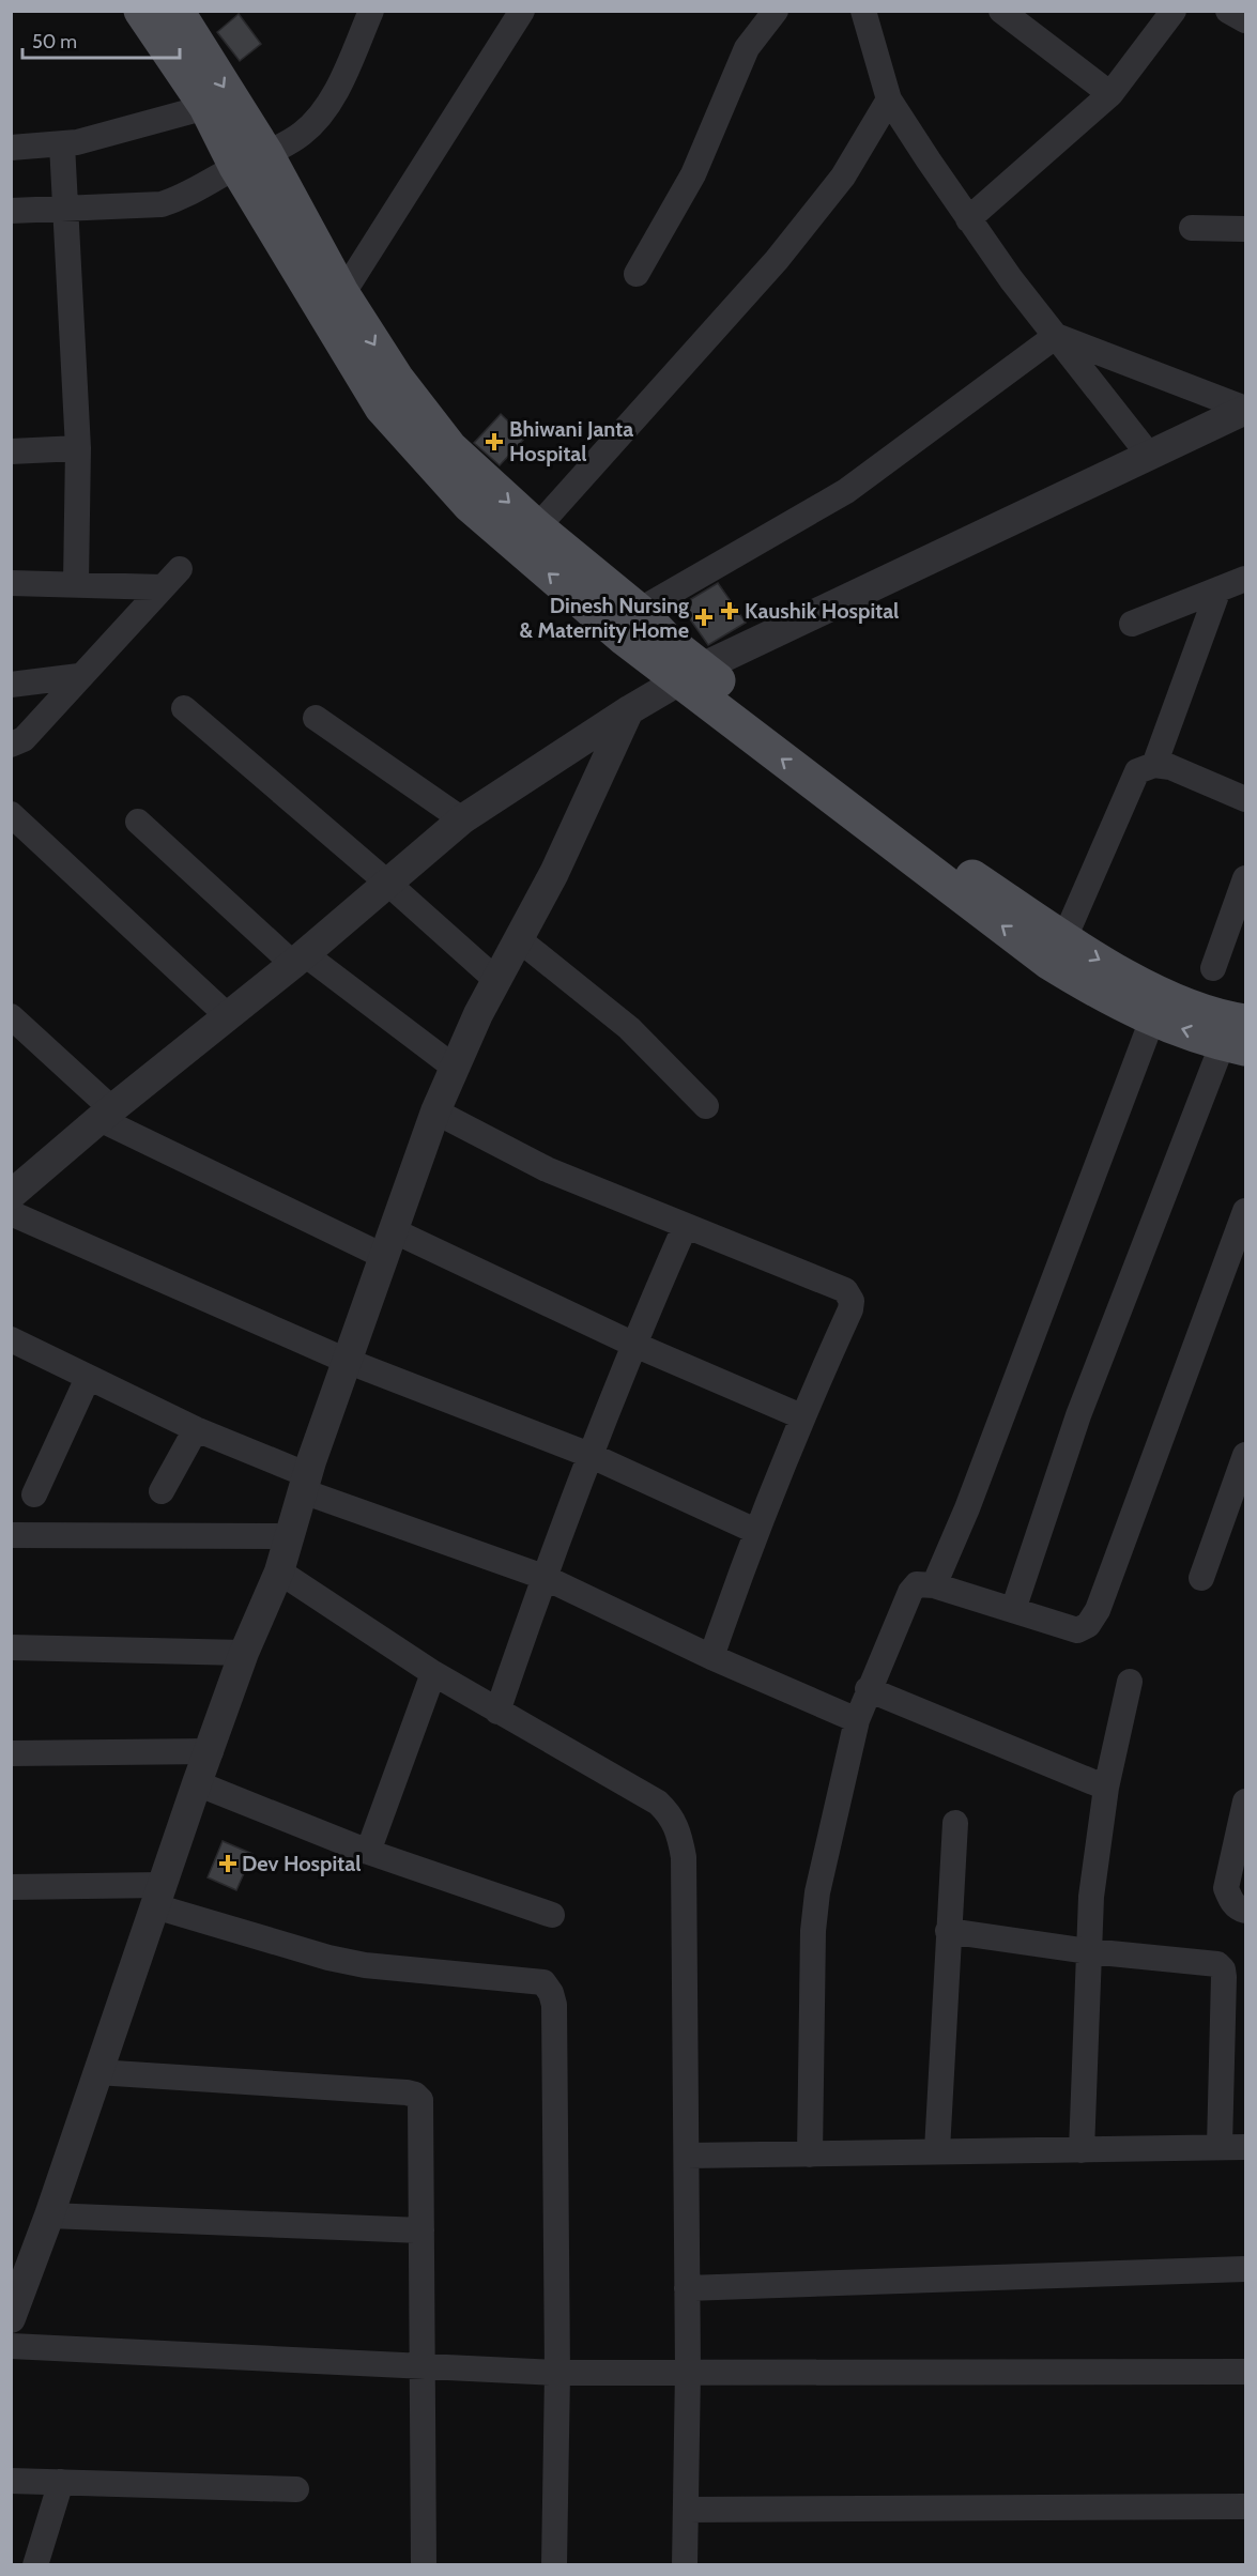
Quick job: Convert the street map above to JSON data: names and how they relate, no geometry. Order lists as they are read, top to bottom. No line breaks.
{"places":{"health":["Bhiwani Janta Hospital","Kaushik Hospital","Dinesh Nursing & Maternity Home","Dev Hospital"]},"scale_bar":"50 m"}
